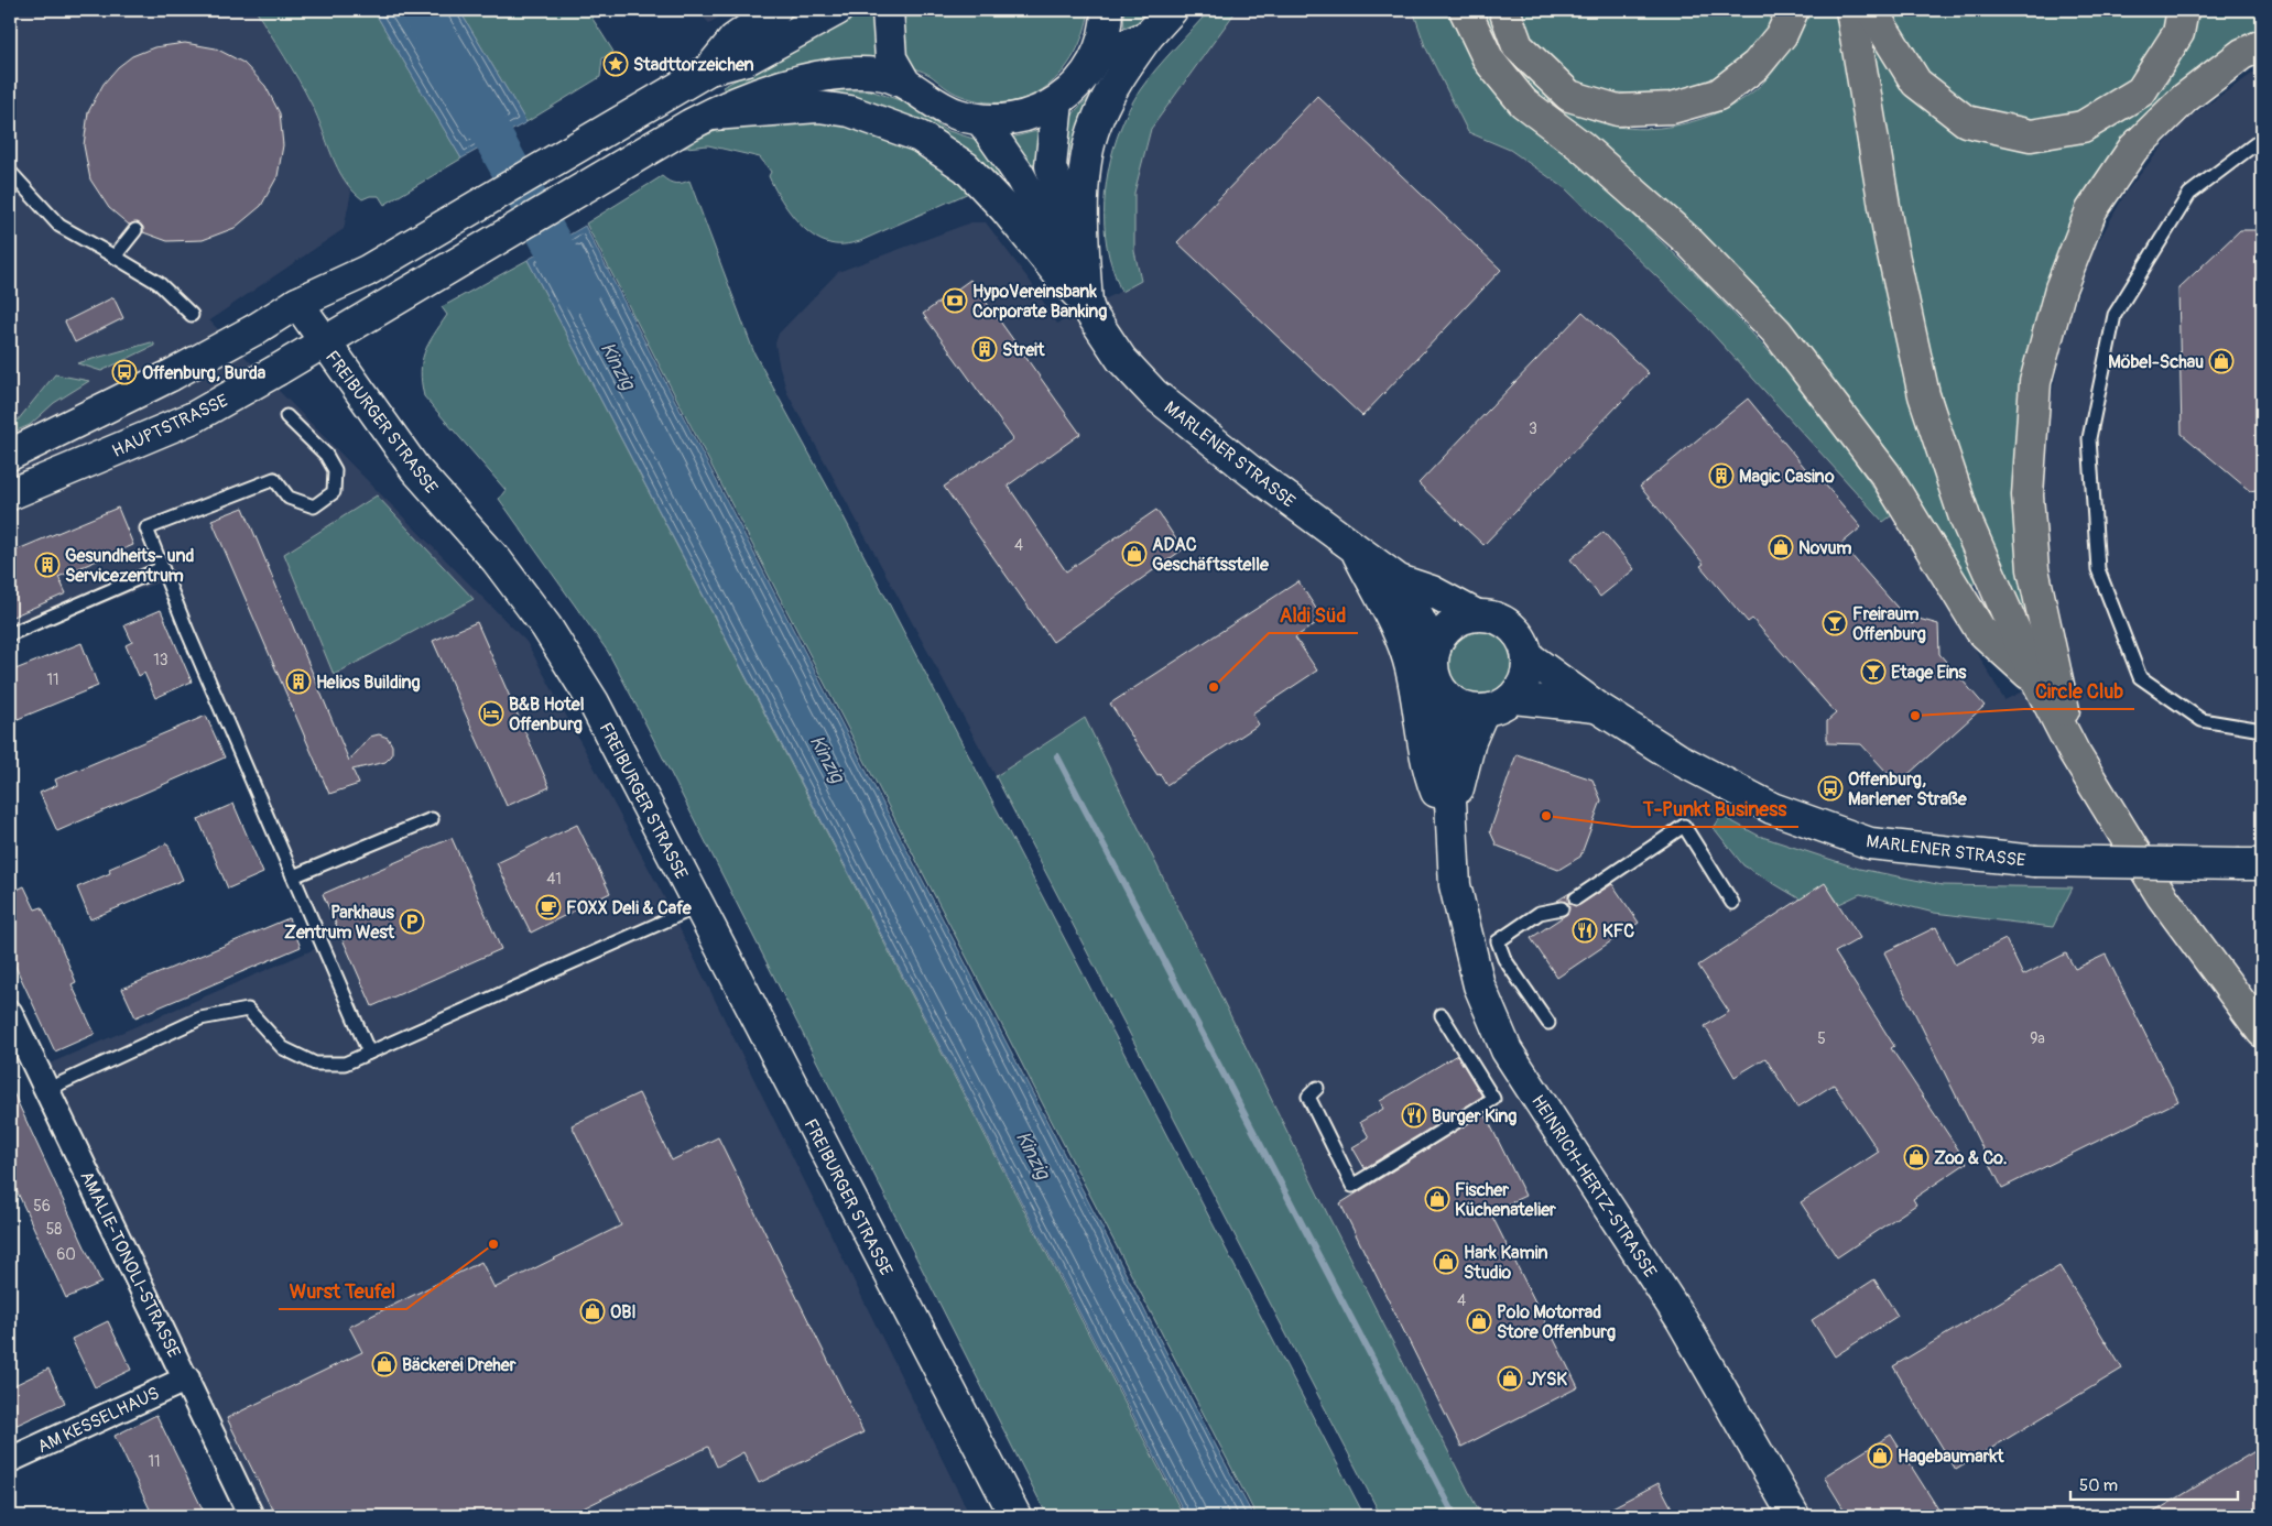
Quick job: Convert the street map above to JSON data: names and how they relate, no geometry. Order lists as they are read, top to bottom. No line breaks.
{"streets":{"street":["FREIBURGER STRASSE","HAUPTSTRASSE","MARLENER STRASSE","HEINRICH-HERTZ-STRASSE","AMALIE-TONOLI-STRASSE","AM KESSELHAUS"]},"crossings":[["FREIBURGER STRASSE","HAUPTSTRASSE"],["MARLENER STRASSE","HEINRICH-HERTZ-STRASSE"],["AMALIE-TONOLI-STRASSE","AM KESSELHAUS"]],"water":["Kinzig"],"places":{"place":["Stadttorzeichen"],"bank":["HypoVereinsbank Corporate Banking"],"building":["Streit","Magic Casino","Gesundheits- und Servicezentrum","Helios Building"],"shop":["Möbel-Schau","Novum","ADAC Geschäftsstelle","Zoo & Co.","Fischer Küchenatelier","Hark Kamin Studio","OBI","Polo Motorrad Store Offenburg","Bäckerei Dreher","JYSK","Hagebaumarkt"],"bus stop":["Offenburg, Burda","Offenburg, Marlener Straße"],"bar":["Freiraum Offenburg","Etage Eins"],"other":["Aldi Süd","Circle Club","T-Punkt Business","Wurst Teufel"],"hotel":["B&B Hotel Offenburg"],"cafe":["FOXX Deli & Cafe"],"parking":["Parkhaus Zentrum West"],"restaurant":["KFC","Burger King"]},"house_numbers":["3","4","13","11","41","5","9a","56","58","60","4","11"],"scale_bar":"50 m"}
